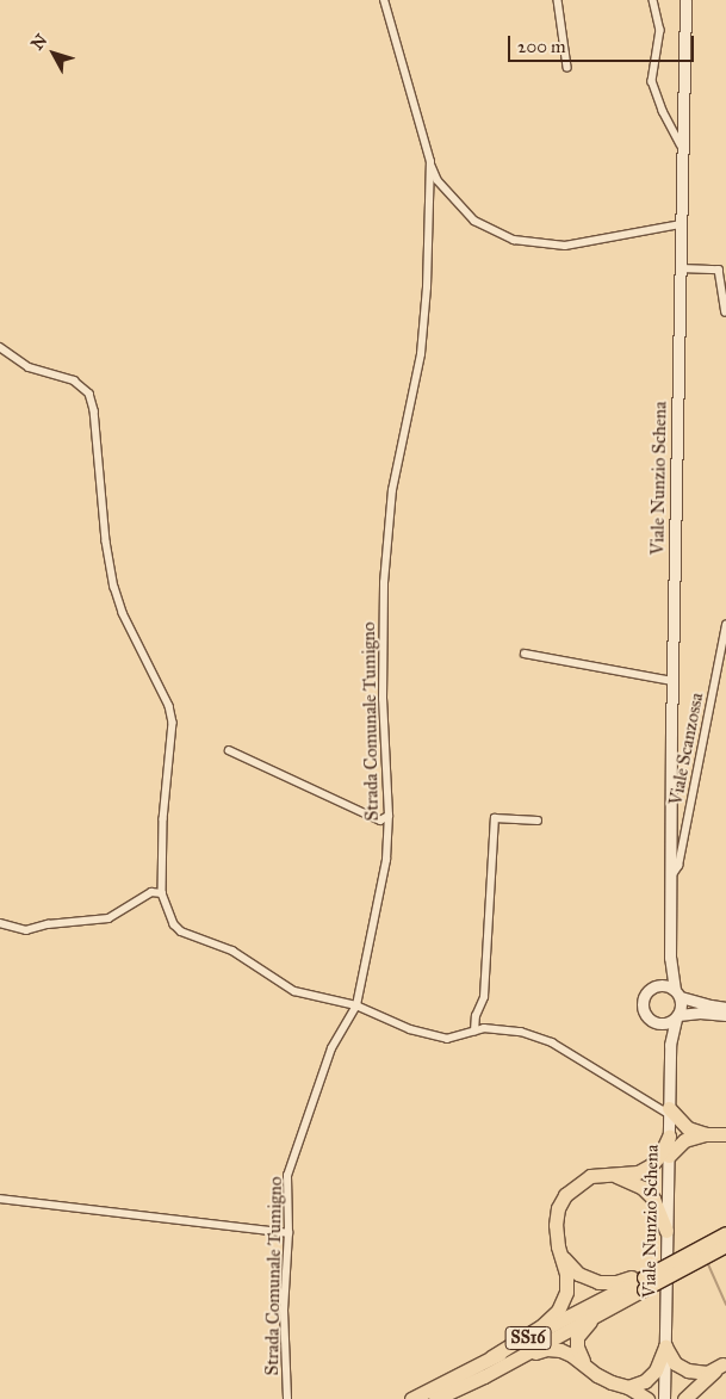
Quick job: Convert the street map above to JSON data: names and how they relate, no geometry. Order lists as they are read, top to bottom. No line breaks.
{"streets":{"highway":["SS16"],"street":["Viale Nunzio Schena","Strada Comunale Tumigno","Viale Scanzossa"]},"crossings":[["Viale Nunzio Schena","Viale Scanzossa"]],"scale_bar":"200 m","north":"top left"}
